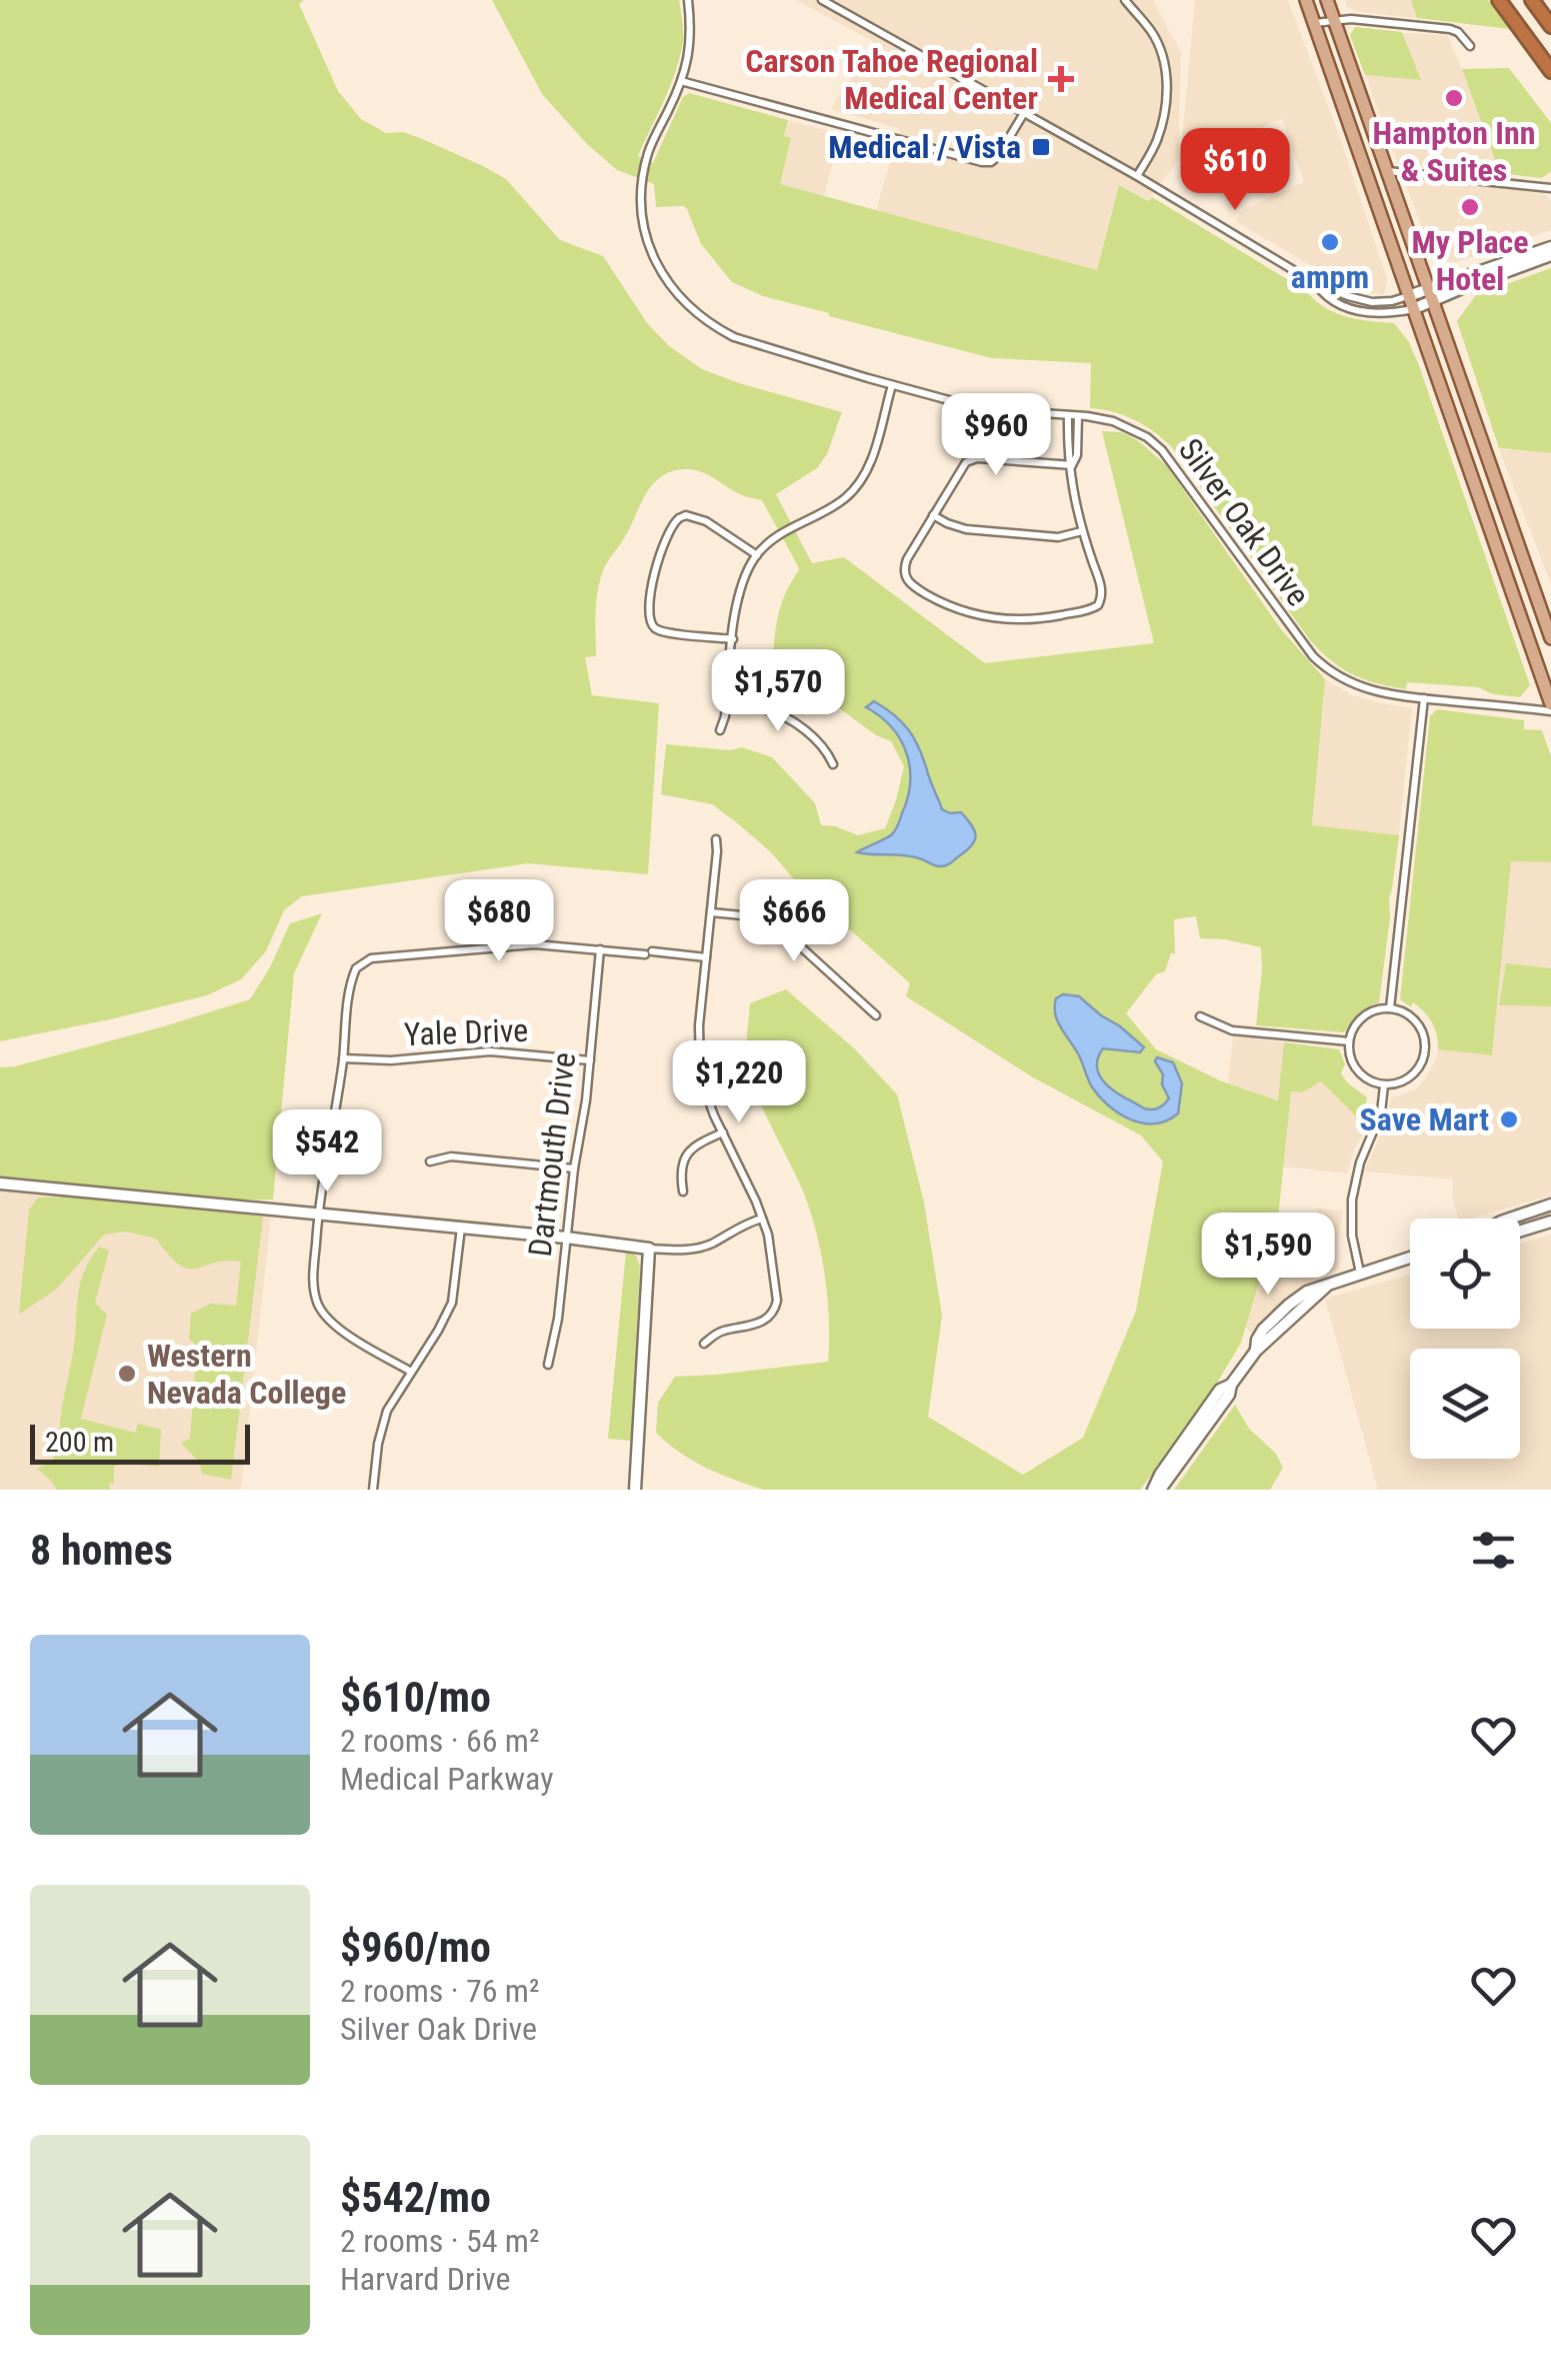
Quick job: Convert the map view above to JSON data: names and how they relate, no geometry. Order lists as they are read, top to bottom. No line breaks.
{"streets":{"street":["Silver Oak Drive","Yale Drive","Dartmouth Drive"]},"crossings":[["Yale Drive","Dartmouth Drive"]],"places":{"health":["Carson Tahoe Regional Medical Center"],"other":["Hampton Inn & Suites","My Place Hotel","ampm","Save Mart","Western Nevada College"],"transit":["Medical / Vista"]},"scale_bar":"200 m","page":{"price":["$610","$960","$1,570","$680","$666","$1,220","$542","$1,590"],"scale":"200 m","heading":"8 homes","list":[{"name":"$610/mo","note":"2 rooms · 66 m² · Medical Parkway"},{"name":"$960/mo","note":"2 rooms · 76 m² · Silver Oak Drive"},{"name":"$542/mo","note":"2 rooms · 54 m² · Harvard Drive"}]}}
